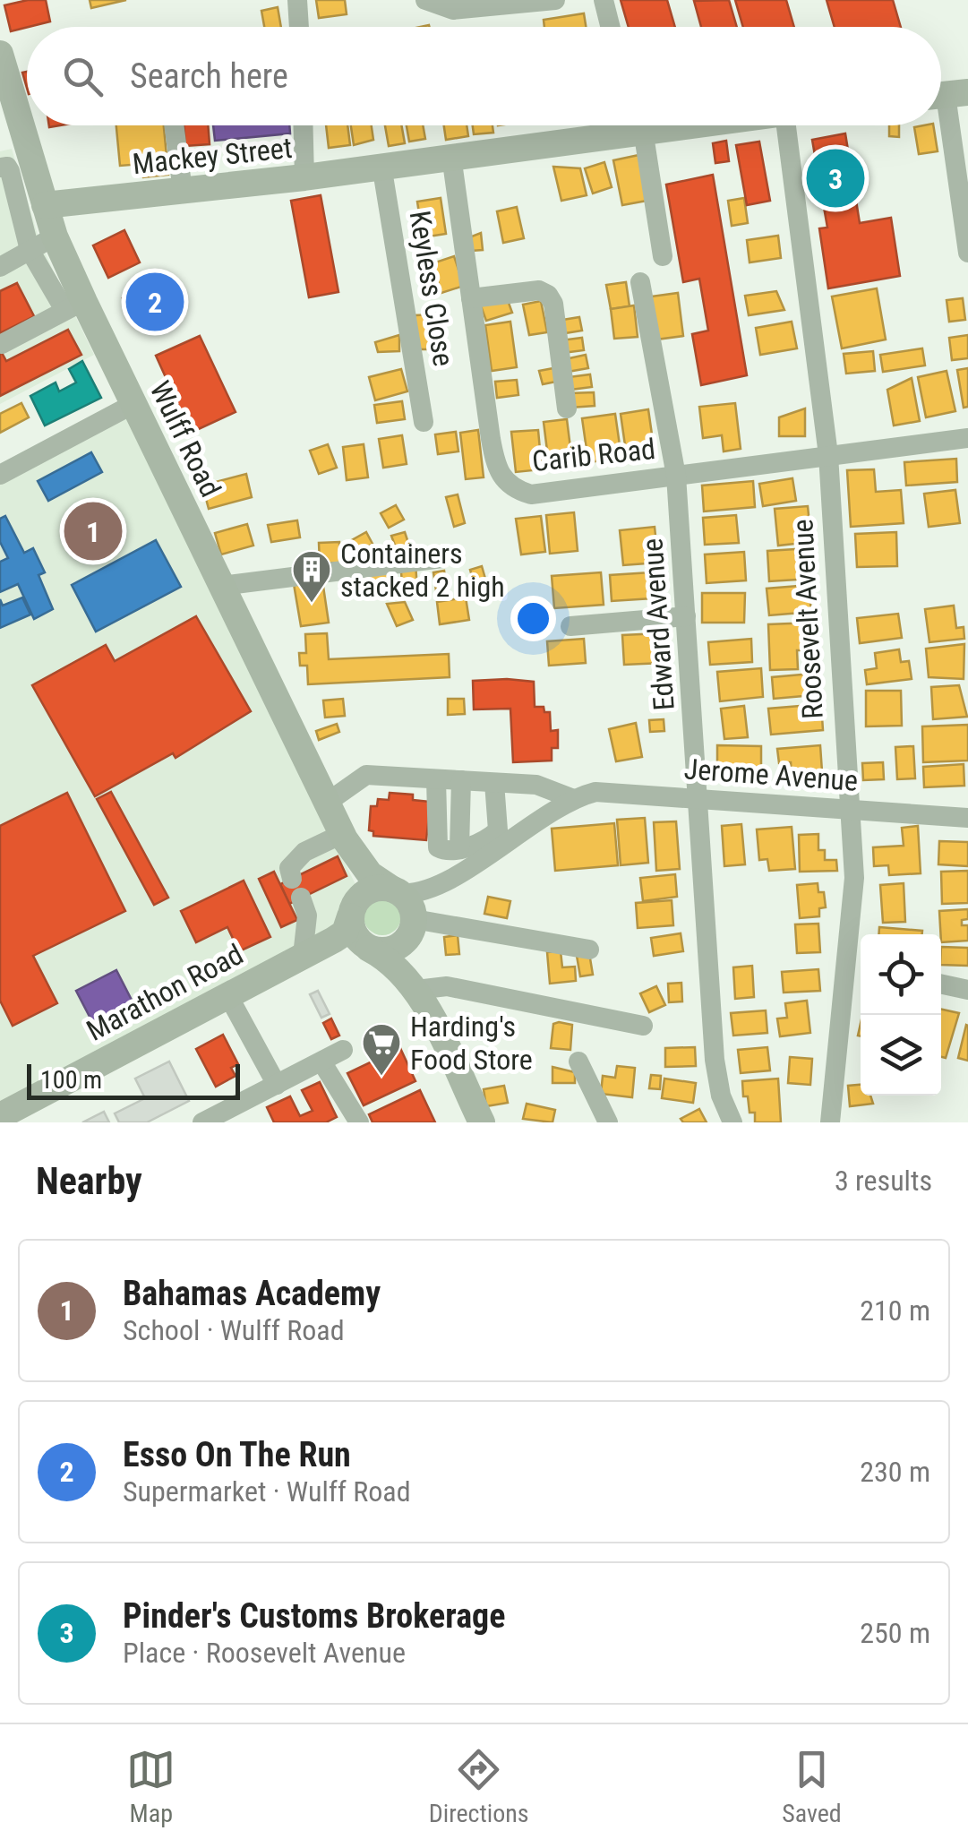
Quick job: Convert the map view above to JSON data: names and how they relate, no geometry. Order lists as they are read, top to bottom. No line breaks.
{"streets":{"main road":["Mackey Street","Wulff Road","Marathon Road"],"street":["Keyless Close","Carib Road","Roosevelt Avenue","Edward Avenue","Jerome Avenue"]},"crossings":[["Mackey Street","Keyless Close"],["Mackey Street","Wulff Road"],["Mackey Street","Carib Road"],["Wulff Road","Jerome Avenue"],["Wulff Road","Marathon Road"],["Carib Road","Roosevelt Avenue"],["Carib Road","Edward Avenue"],["Roosevelt Avenue","Jerome Avenue"],["Edward Avenue","Jerome Avenue"],["Jerome Avenue","Marathon Road"]],"places":{"building":["Containers stacked 2 high"],"supermarket":["Harding's Food Store"]},"scale_bar":"100 m","page":{"search":"Search here","pins":["3","2","1"],"scale":"100 m","heading":["Nearby","3 results"],"list":[{"mark":"1","name":"Bahamas Academy","note":"School · Wulff Road","value":"210 m"},{"mark":"2","name":"Esso On The Run","note":"Supermarket · Wulff Road","value":"230 m"},{"mark":"3","name":"Pinder's Customs Brokerage","note":"Place · Roosevelt Avenue","value":"250 m"}],"nav":["Map","Directions","Saved"]}}
